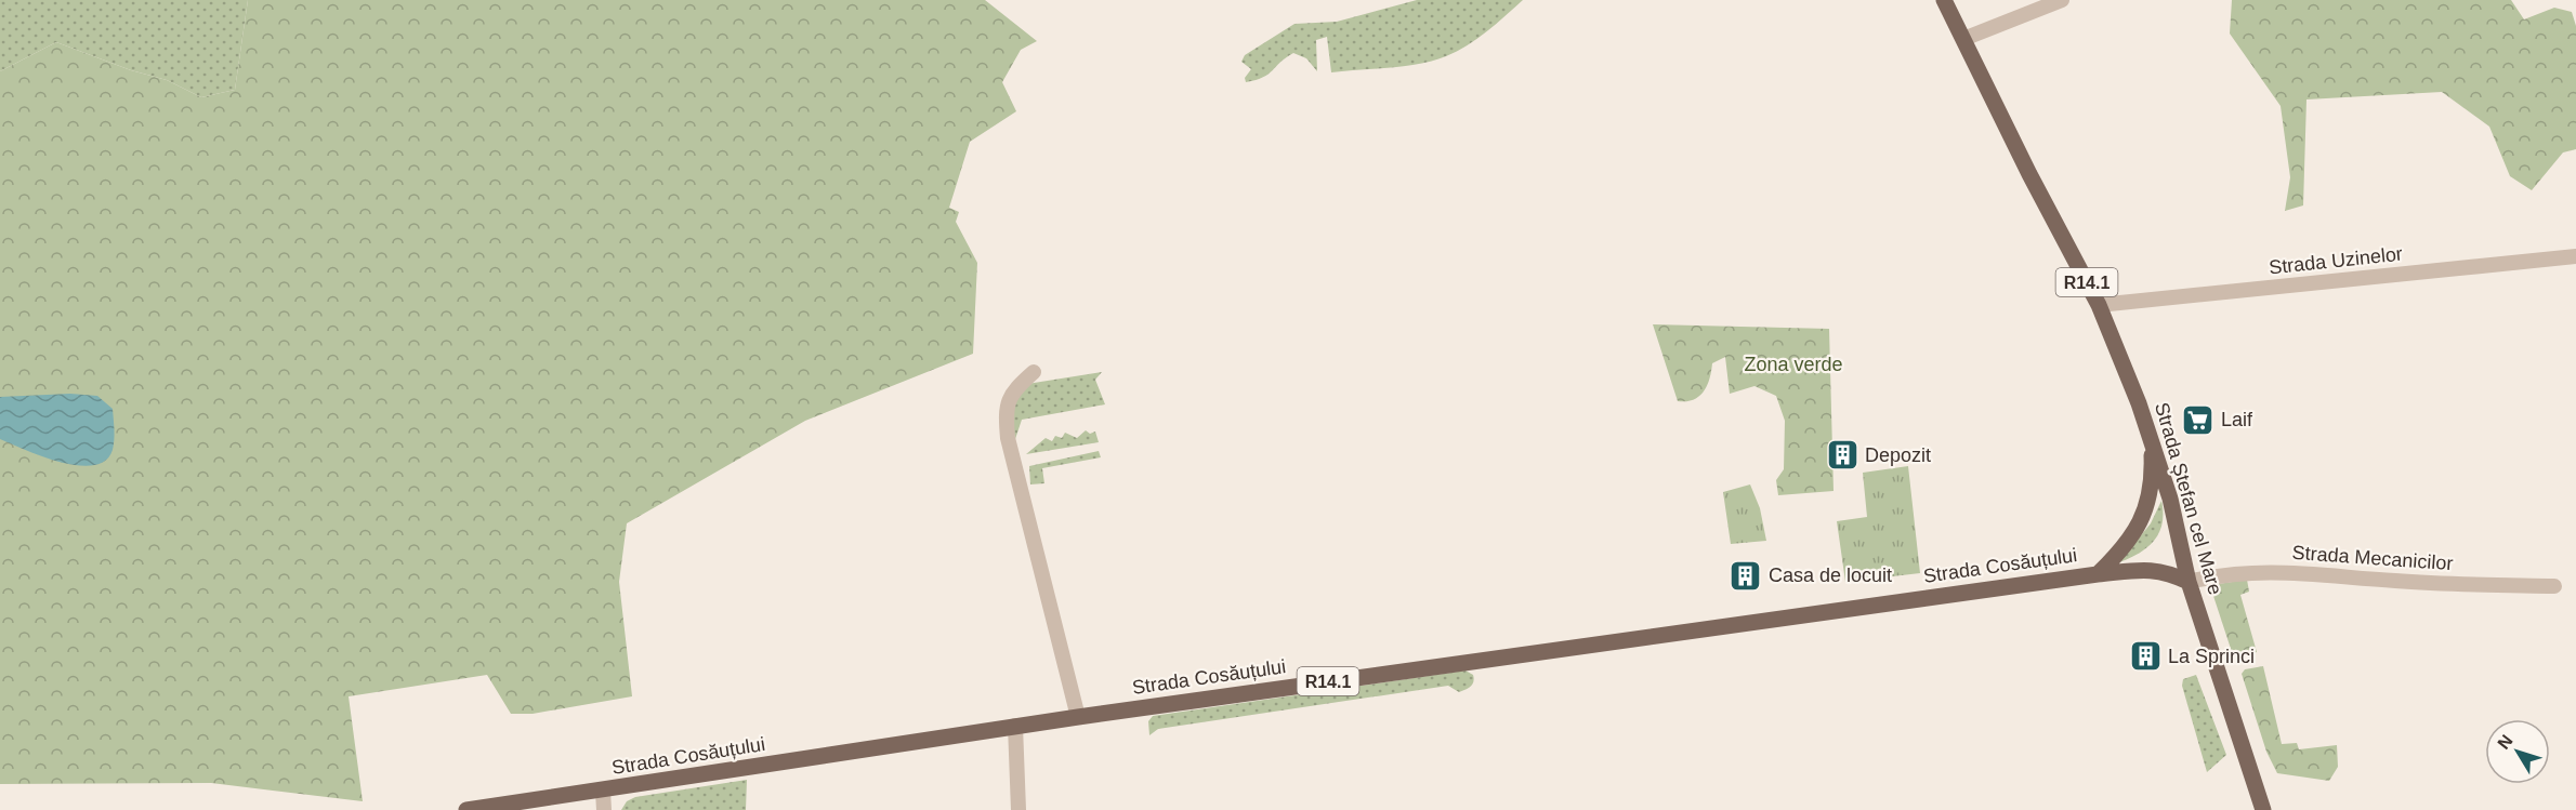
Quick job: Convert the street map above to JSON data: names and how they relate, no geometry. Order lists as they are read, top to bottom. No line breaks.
{"streets":{"main road":["R14.1","Strada Ștefan cel Mare","Strada Cosăuțului"],"street":["Strada Uzinelor","Strada Mecanicilor"]},"crossings":[["Strada Uzinelor","Strada Ștefan cel Mare"],["R14.1","Strada Ștefan cel Mare"],["R14.1","Strada Cosăuțului"],["Strada Ștefan cel Mare","Strada Mecanicilor"],["Strada Ștefan cel Mare","Strada Cosăuțului"],["Strada Mecanicilor","Strada Cosăuțului"]],"parks":["Zona verde"],"places":{"supermarket":["Laif"],"building":["Depozit","Casa de locuit","La Sprinci"]},"north":"top left"}
